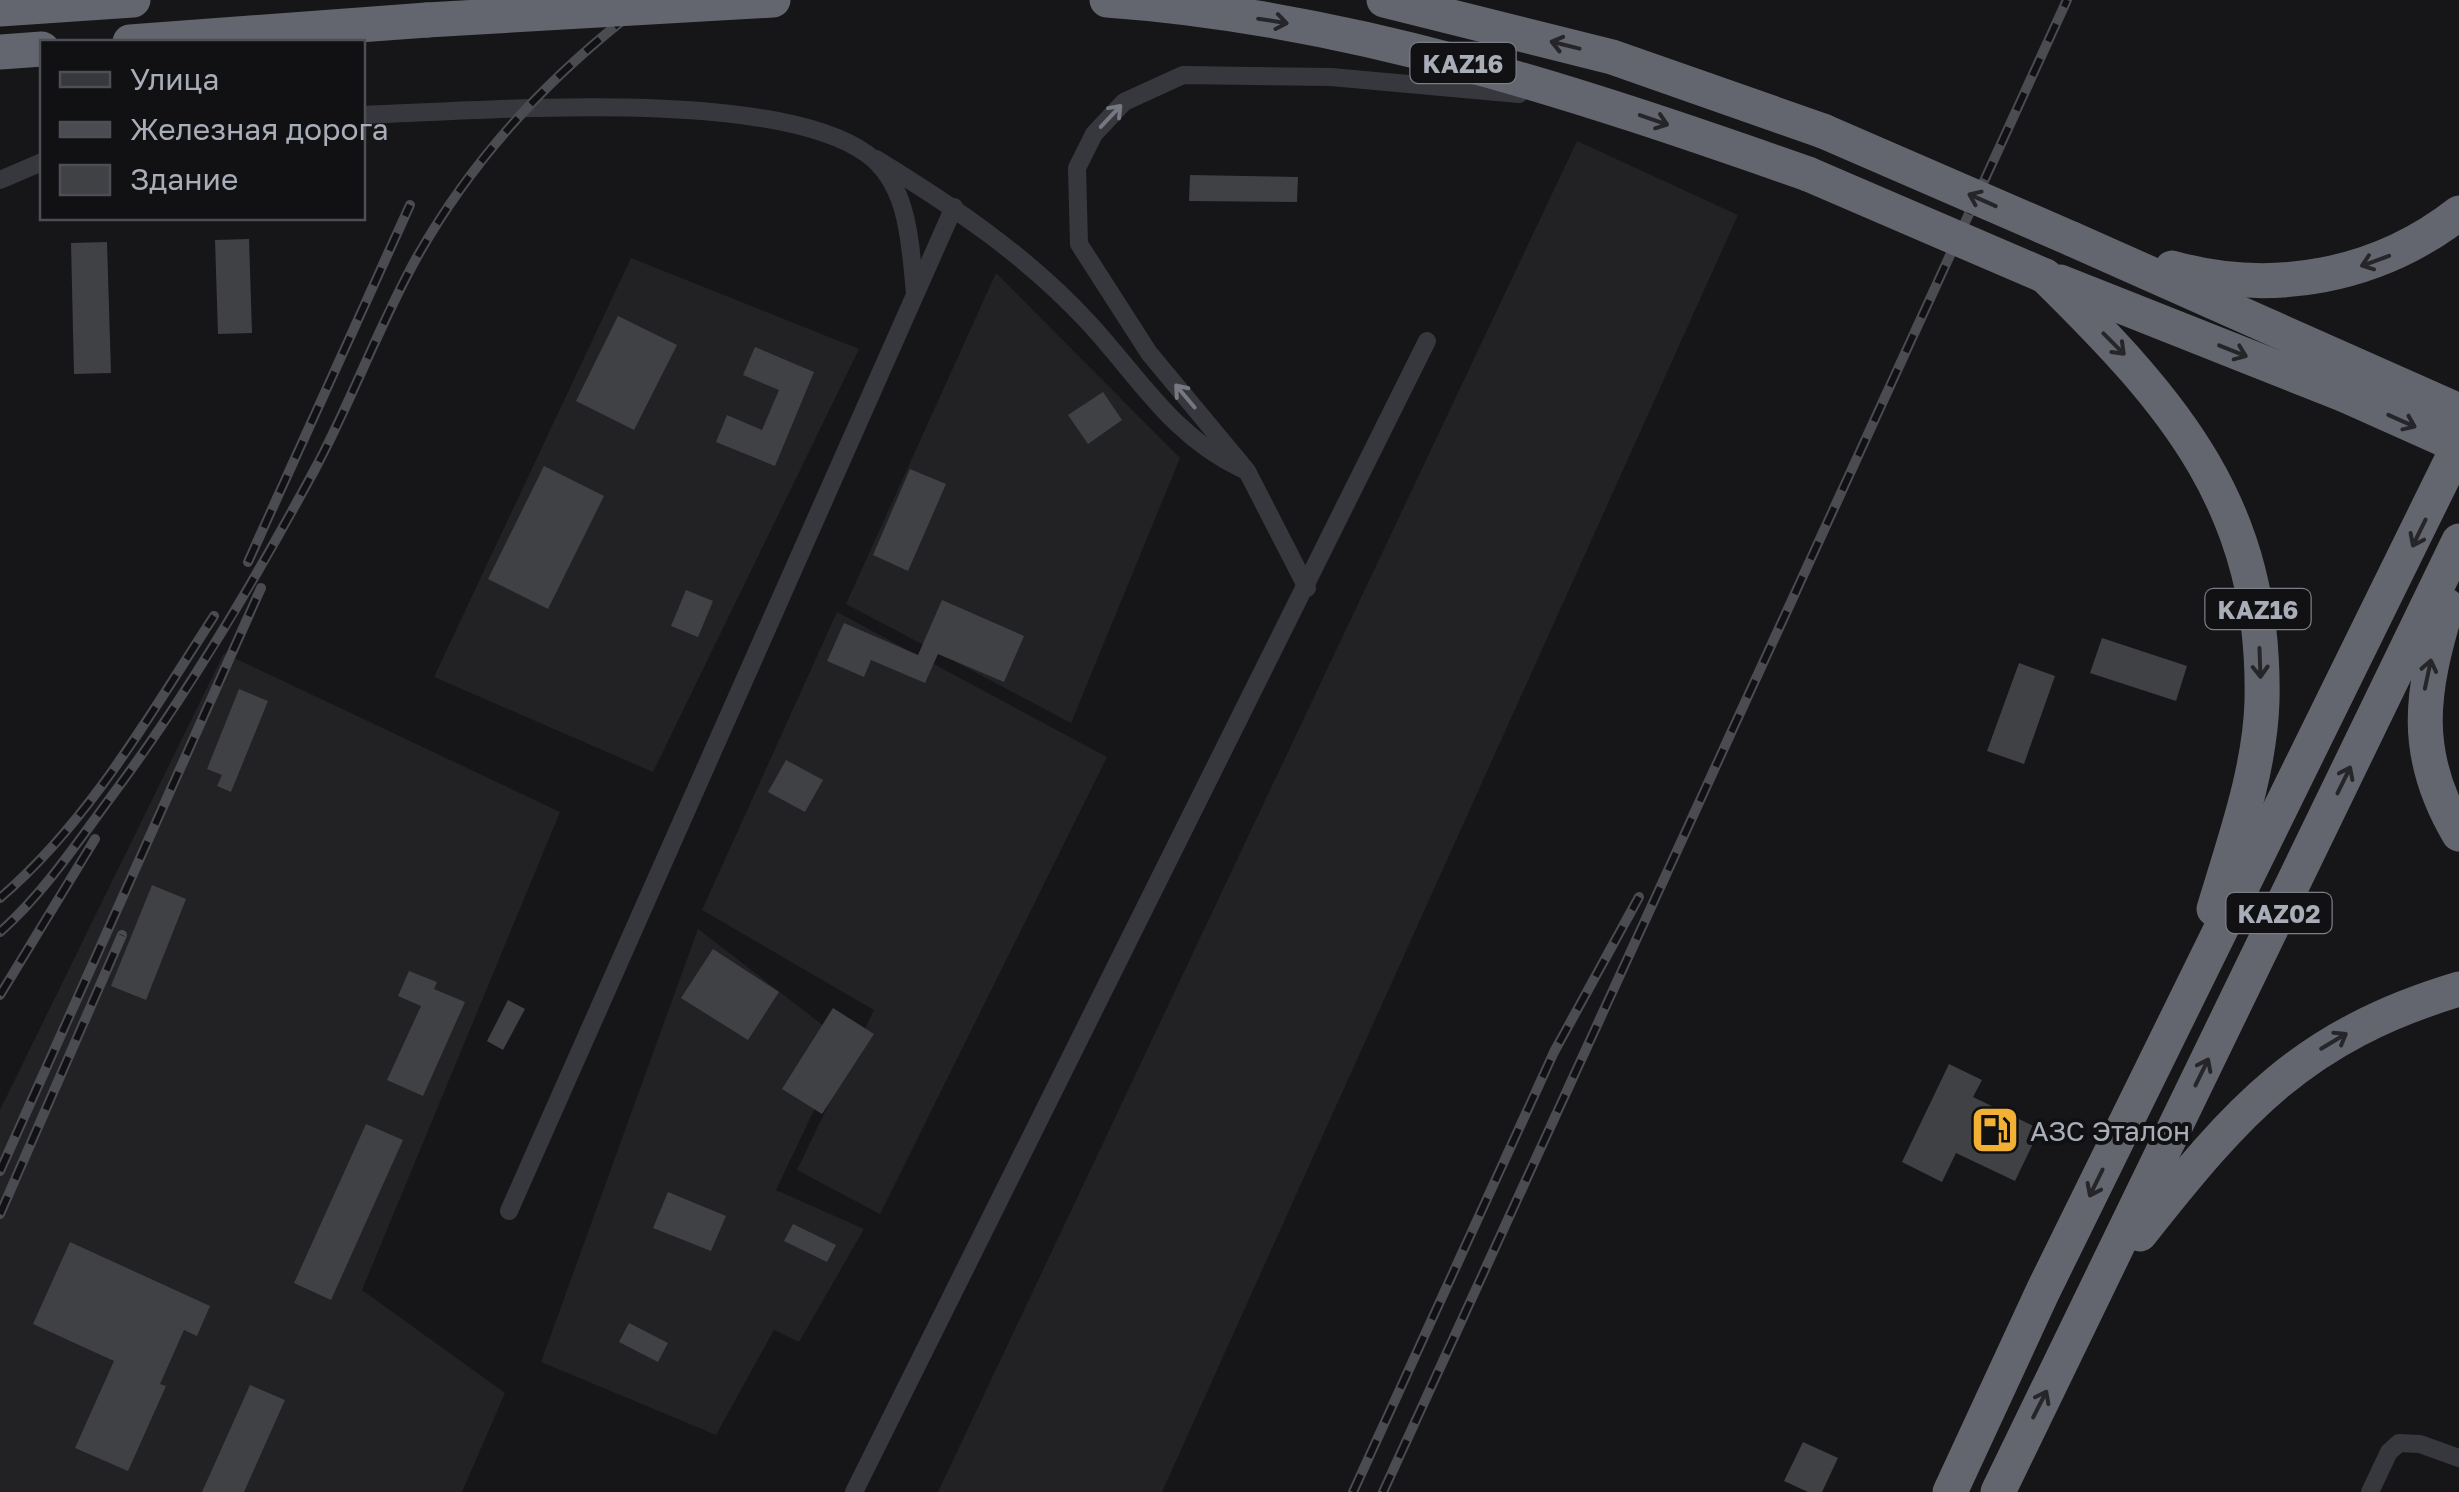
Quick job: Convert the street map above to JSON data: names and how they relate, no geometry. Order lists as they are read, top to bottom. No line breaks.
{"streets":{"highway":["KAZ16","KАZ02"]},"crossings":[["KAZ16","KАZ02"]],"places":{"fuel station":["АЗС Эталон"]},"legend":["Улица","Железная дорога","Здание"]}
